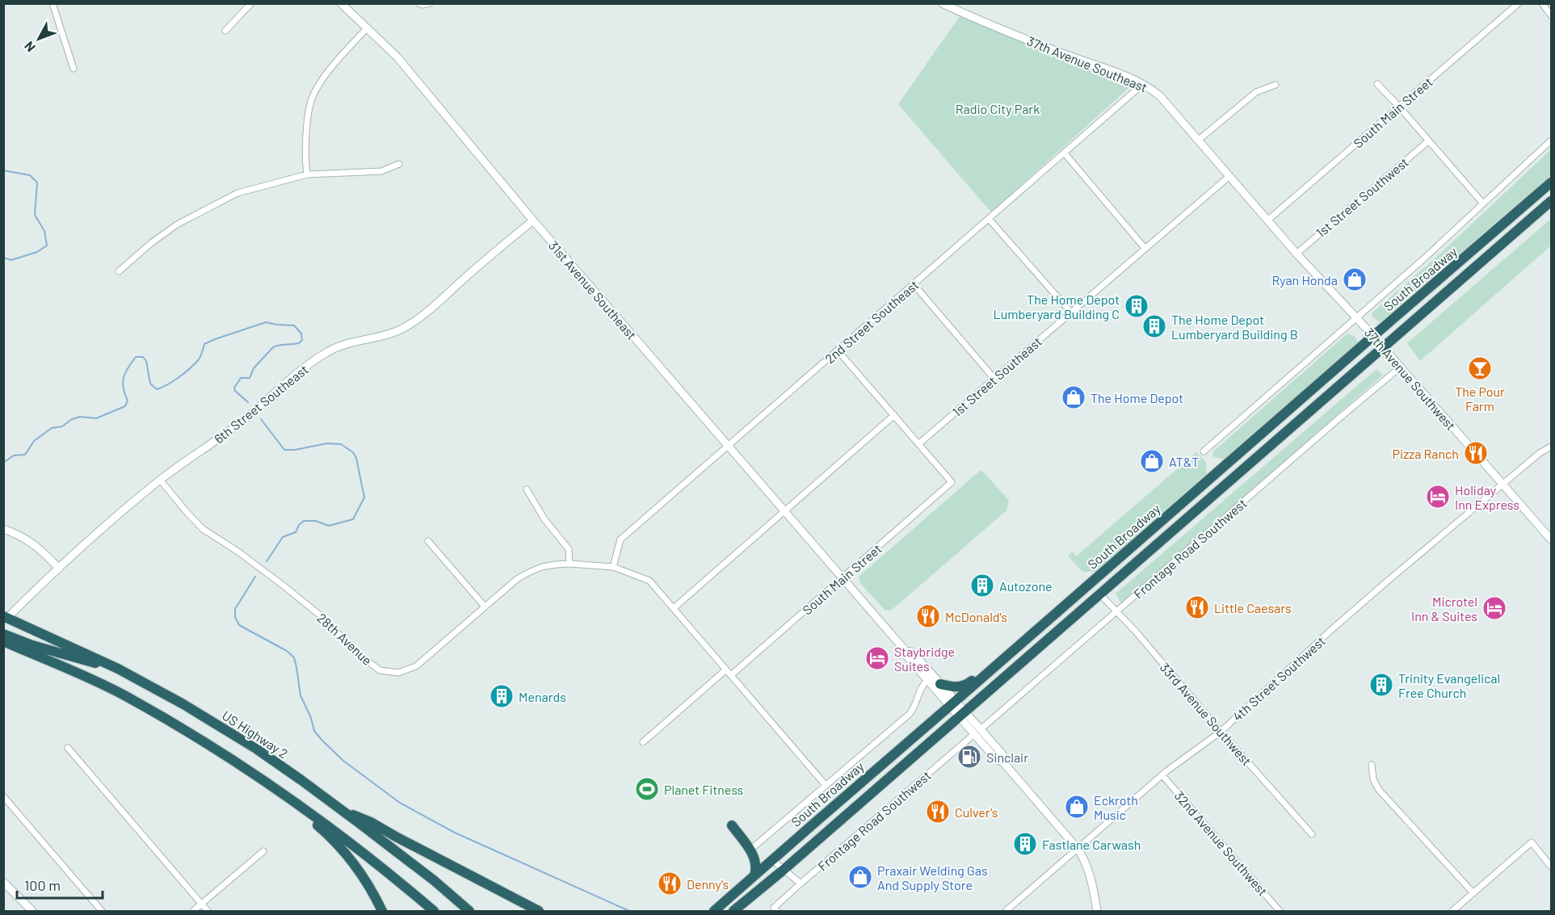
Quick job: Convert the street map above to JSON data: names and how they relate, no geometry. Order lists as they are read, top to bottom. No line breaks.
{"streets":{"highway":["South Broadway","US Highway 2"],"street":["37th Avenue Southeast","South Main Street","1st Street Southwest","31st Avenue Southeast","2nd Street Southeast","1st Street Southeast","37th Avenue Southwest","6th Street Southeast","Frontage Road Southwest","28th Avenue","4th Street Southwest","33rd Avenue Southwest","32nd Avenue Southwest"]},"crossings":[["37th Avenue Southeast","South Main Street"],["37th Avenue Southeast","2nd Street Southeast"],["37th Avenue Southeast","1st Street Southeast"],["37th Avenue Southeast","37th Avenue Southwest"],["South Main Street","31st Avenue Southeast"],["South Main Street","1st Street Southeast"],["South Main Street","37th Avenue Southwest"],["South Main Street","28th Avenue"],["1st Street Southwest","37th Avenue Southwest"],["South Broadway","37th Avenue Southwest"],["South Broadway","33rd Avenue Southwest"],["31st Avenue Southeast","2nd Street Southeast"],["31st Avenue Southeast","6th Street Southeast"],["2nd Street Southeast","28th Avenue"],["37th Avenue Southwest","Frontage Road Southwest"],["37th Avenue Southwest","4th Street Southwest"],["6th Street Southeast","28th Avenue"],["6th Street Southeast","US Highway 2"],["Frontage Road Southwest","33rd Avenue Southwest"],["4th Street Southwest","33rd Avenue Southwest"],["4th Street Southwest","32nd Avenue Southwest"]],"parks":["Radio City Park"],"places":{"shop":["Ryan Honda","The Home Depot","AT&T","Eckroth Music","Praxair Welding Gas And Supply Store"],"building":["The Home Depot Lumberyard Building C","The Home Depot Lumberyard Building B","Autozone","Trinity Evangelical Free Church","Menards","Fastlane Carwash"],"bar":["The Pour Farm"],"restaurant":["Pizza Ranch","Little Caesars","McDonald's","Culver's","Denny's"],"hotel":["Holiday Inn Express","Microtel Inn & Suites","Staybridge Suites"],"fuel station":["Sinclair"],"sports":["Planet Fitness"]},"scale_bar":"100 m","north":"bottom left"}
